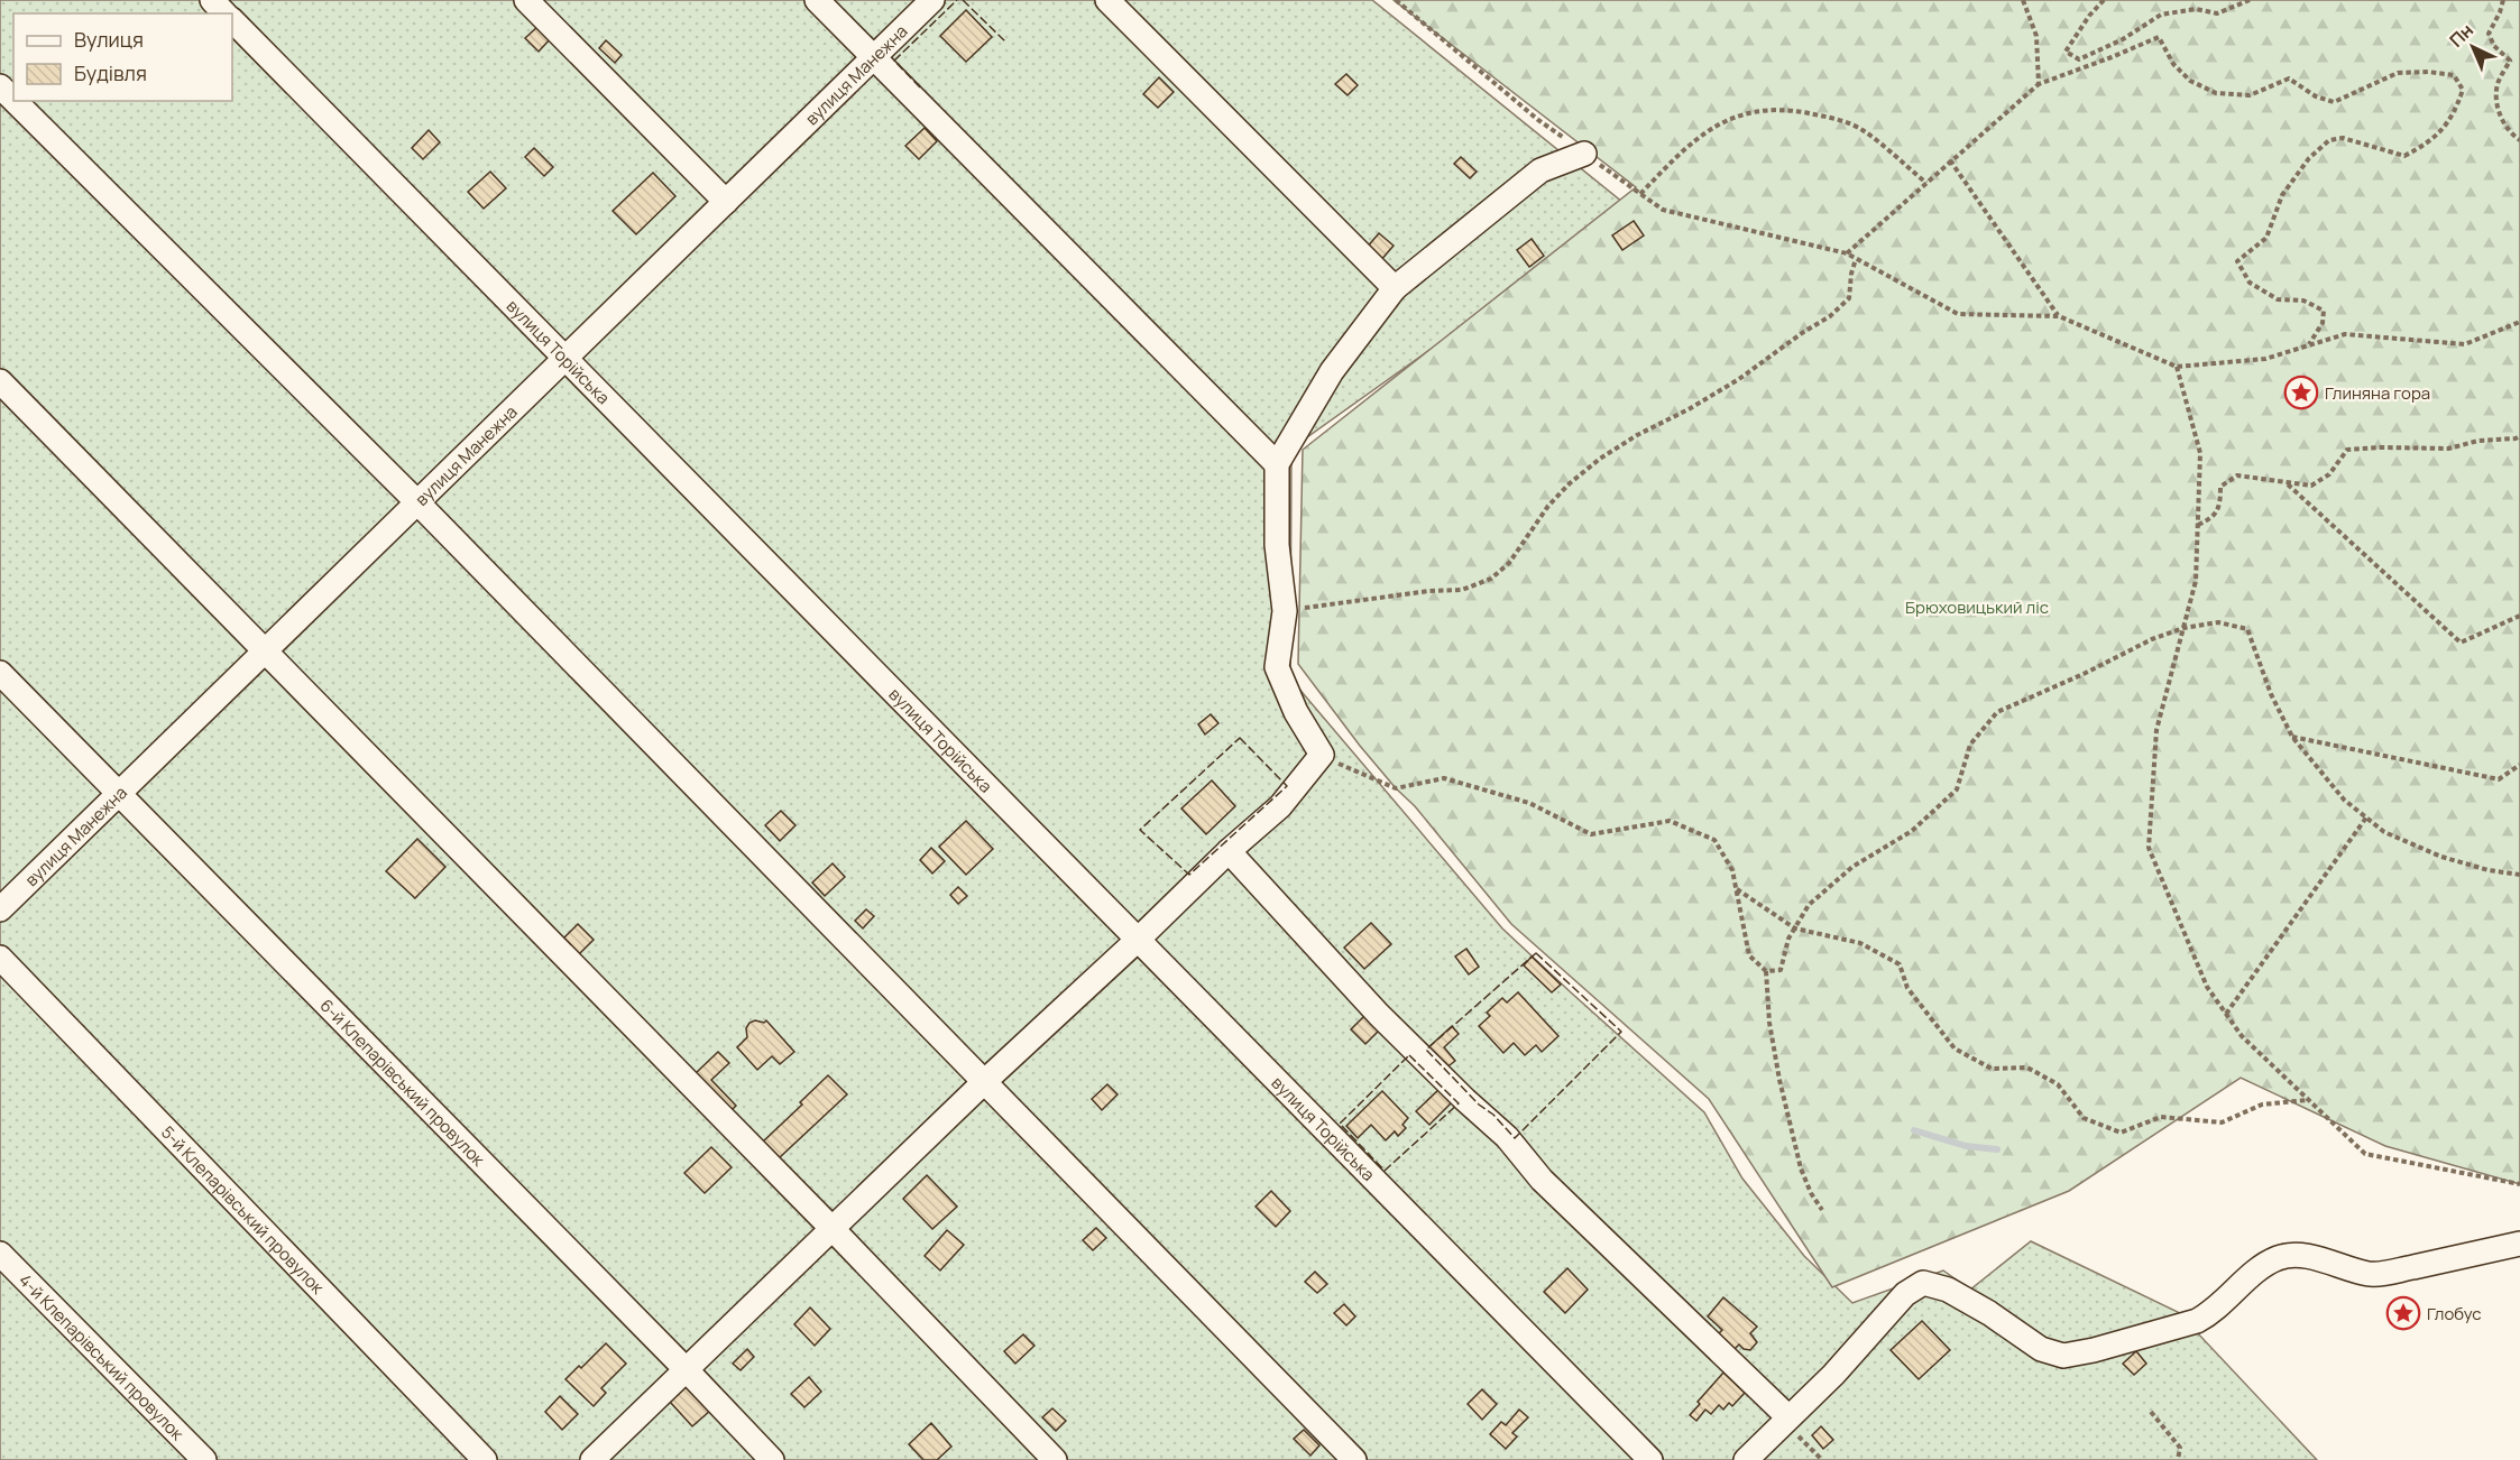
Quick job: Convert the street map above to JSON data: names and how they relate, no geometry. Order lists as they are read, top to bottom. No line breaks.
{"streets":{"street":["вулиця Манежна","вулиця Торійська","6-й Клепарівський провулок","5-й Клепарівський провулок","4-й Клепарівський провулок"]},"crossings":[["вулиця Манежна","вулиця Торійська"],["вулиця Манежна","6-й Клепарівський провулок"]],"parks":["Брюховицький ліс"],"places":{"place":["Глиняна гора","Глобус"]},"legend":["Вулиця","Будівля"],"north":"top left"}
